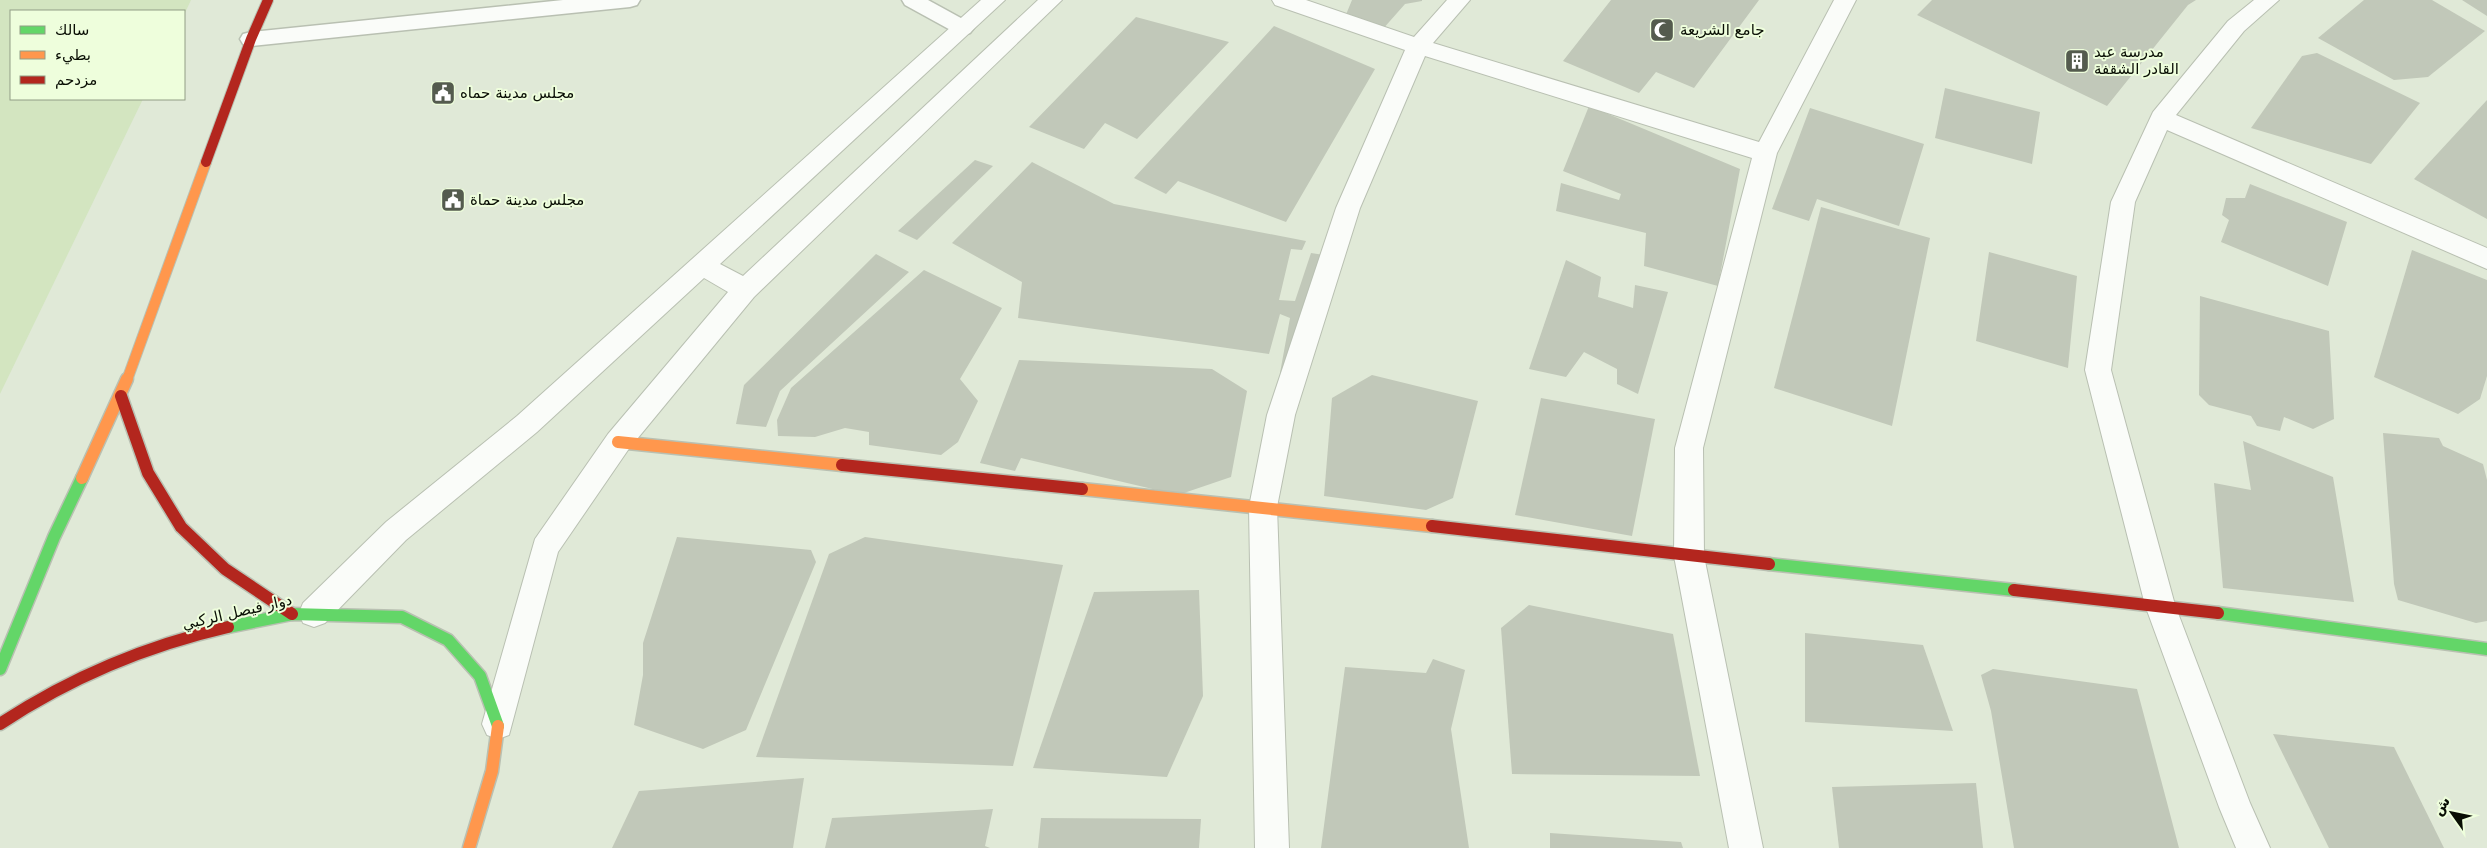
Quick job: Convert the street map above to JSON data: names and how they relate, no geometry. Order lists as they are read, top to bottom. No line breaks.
{"streets":{"main road":["دوار فيصل الركبي"]},"places":{"mosque":["جامع الشريعة"],"building":["مدرسة عبد القادر الشقفة"],"public building":["مجلس مدينة حماه","مجلس مدينة حماة"]},"legend":["سالك","بطيء","مزدحم"],"north":"top left"}
